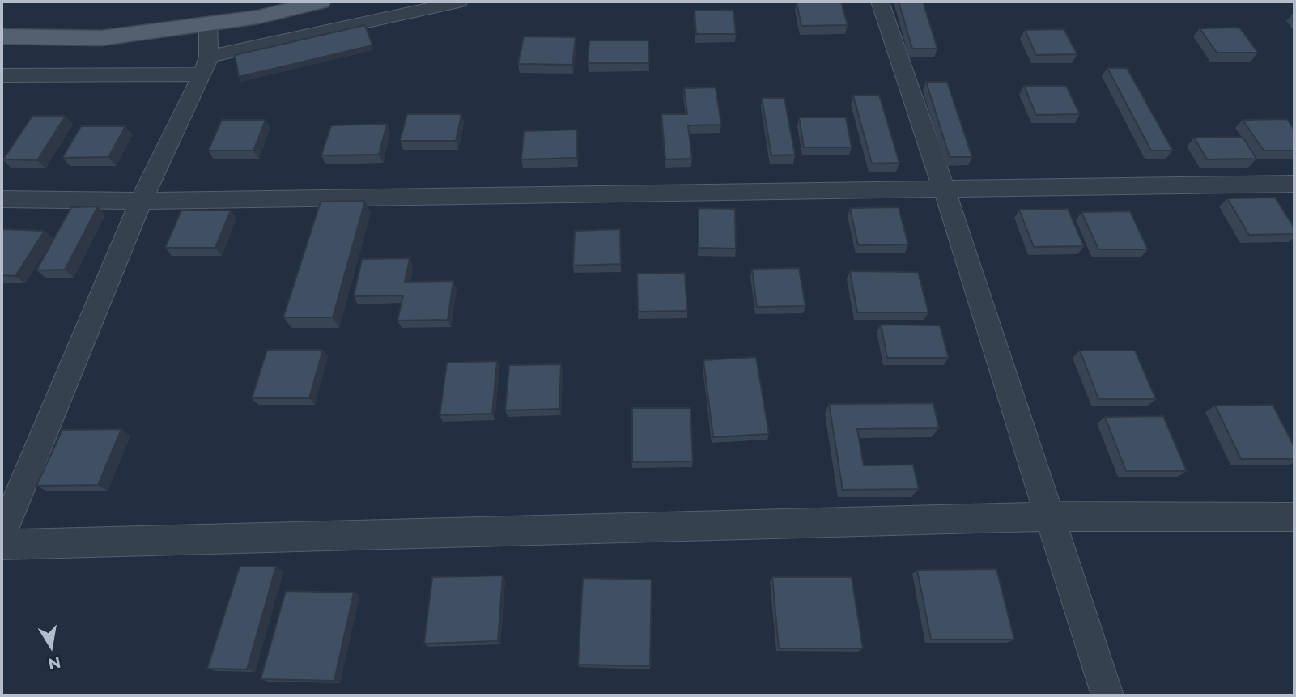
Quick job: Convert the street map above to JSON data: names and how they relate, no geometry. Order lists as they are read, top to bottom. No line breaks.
{"north":"bottom"}
